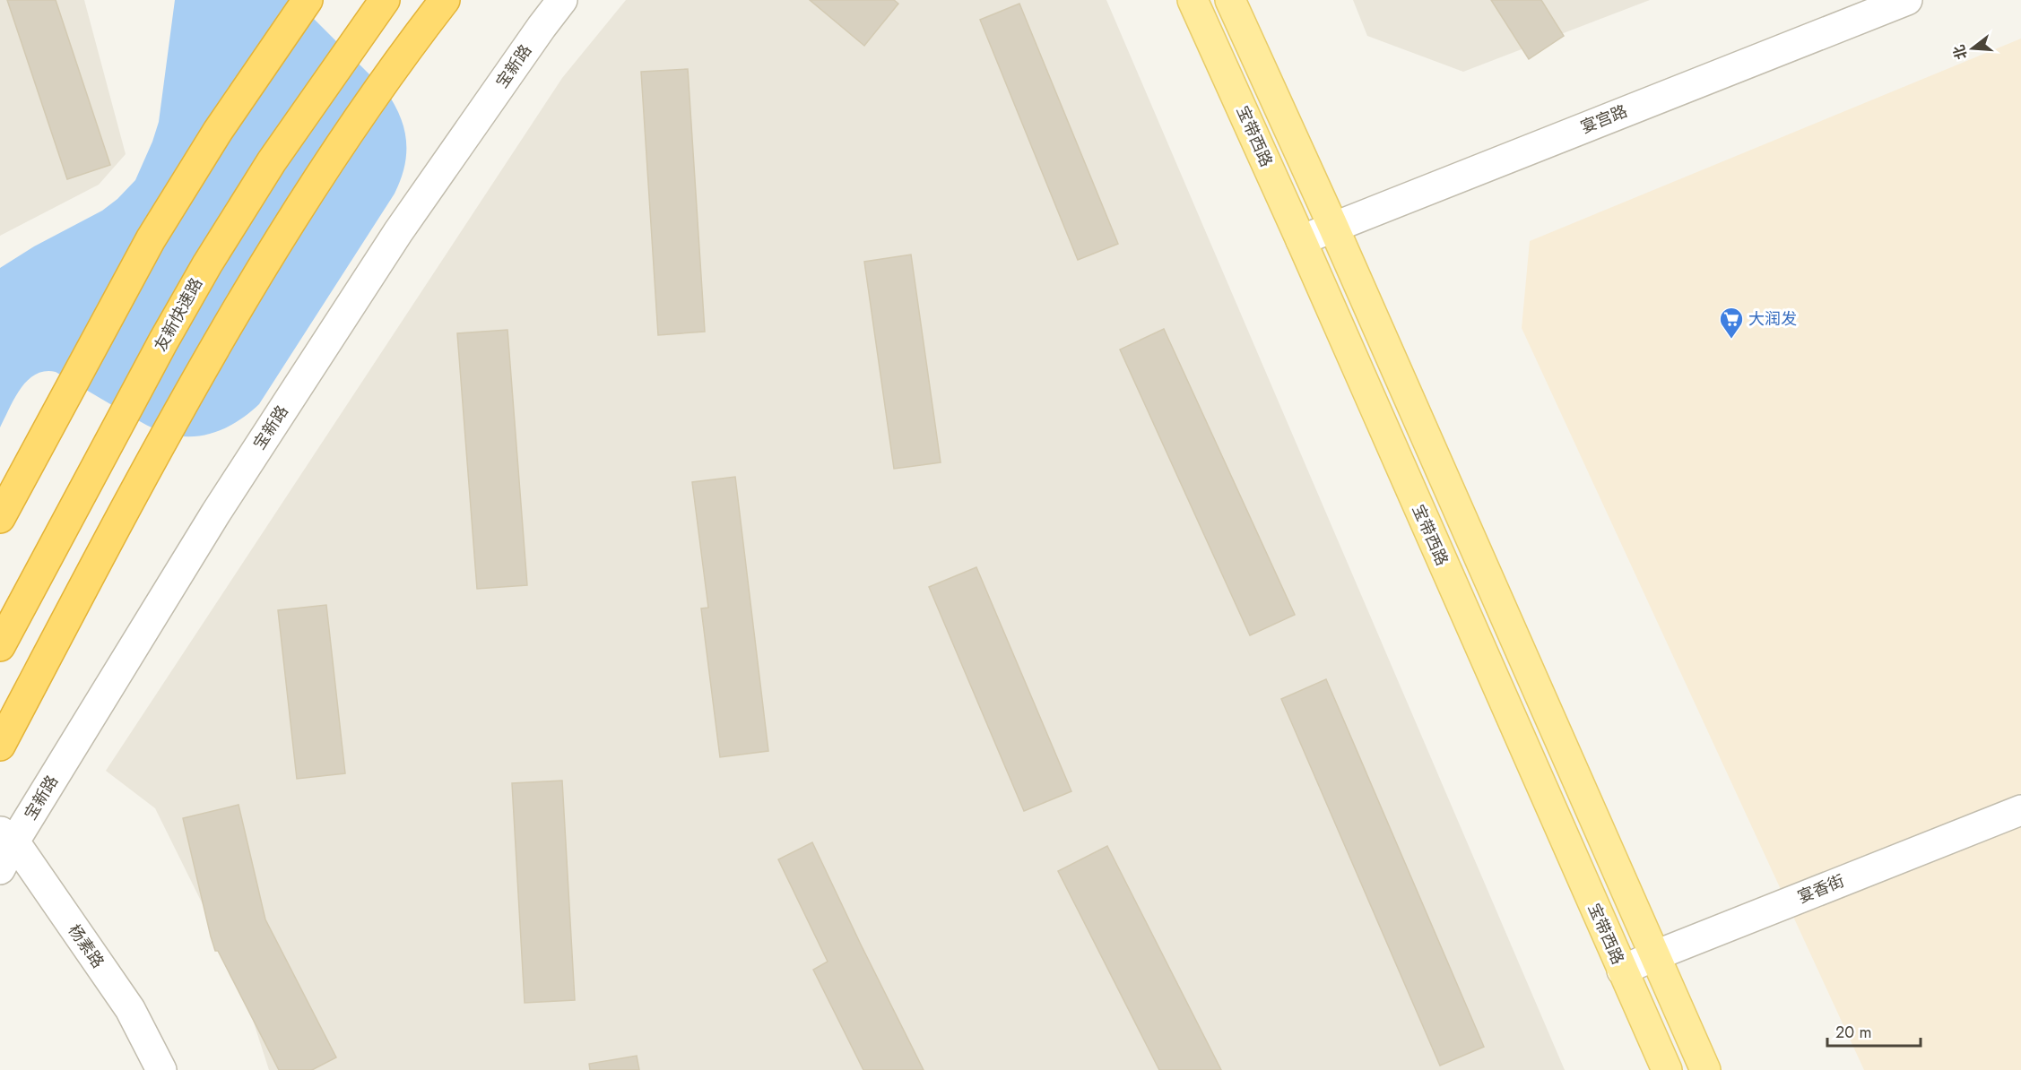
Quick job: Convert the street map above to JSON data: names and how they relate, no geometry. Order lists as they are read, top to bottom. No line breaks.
{"streets":{"highway":["友新快速路"],"main road":["宝带西路"],"street":["宝新路","宴宫路","宴香街","杨素路"]},"crossings":[["宝新路","杨素路"],["宴宫路","宝带西路"],["宝带西路","宴香街"]],"places":{"supermarket":["大润发"]},"scale_bar":"20 m","north":"left"}
